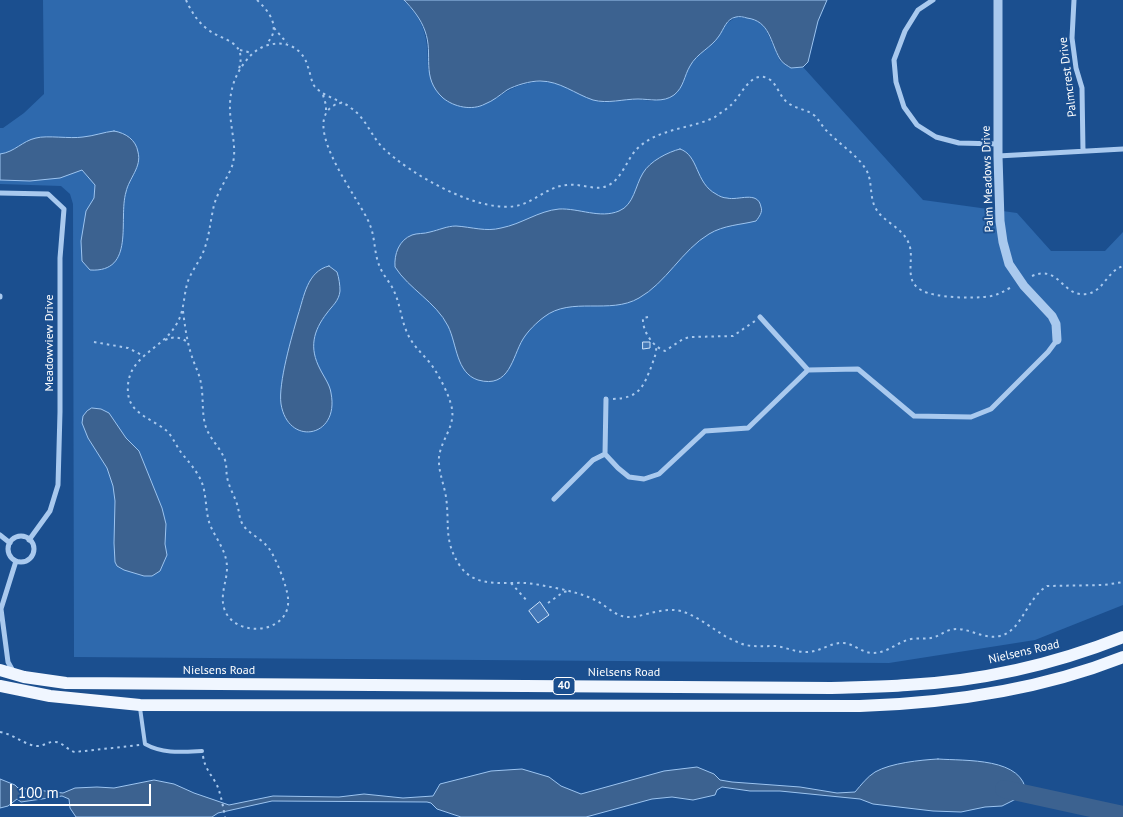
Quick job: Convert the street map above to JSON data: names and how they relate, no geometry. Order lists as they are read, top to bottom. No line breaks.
{"streets":{"main road":["Nielsens Road","40"],"street":["Palmcrest Drive","Palm Meadows Drive","Meadowview Drive"]},"scale_bar":"100 m"}
